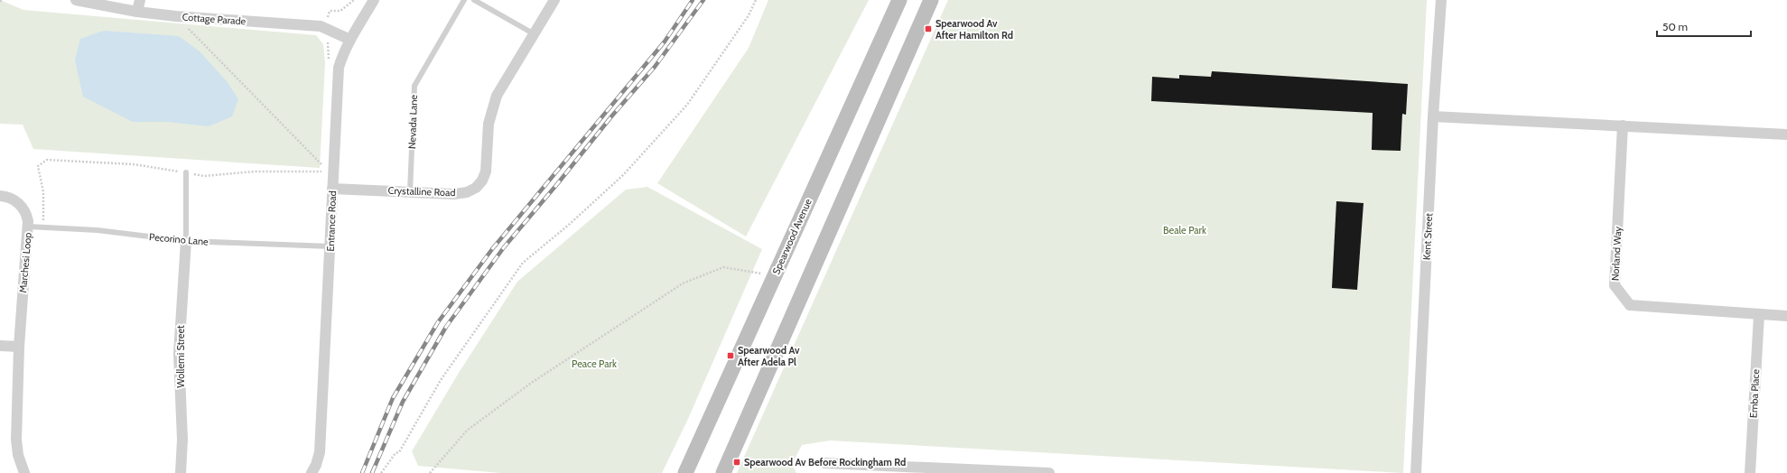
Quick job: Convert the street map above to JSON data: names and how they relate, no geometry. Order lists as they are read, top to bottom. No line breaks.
{"streets":{"main road":["Spearwood Avenue"],"street":["Cottage Parade","Crystalline Road","Entrance Road","Kent Street","Norland Way","Marchesi Loop","Wollemi Street","Emba Place"],"lane":["Nevada Lane","Pecorino Lane"]},"crossings":[["Cottage Parade","Entrance Road"],["Nevada Lane","Crystalline Road"],["Crystalline Road","Entrance Road"],["Entrance Road","Pecorino Lane"],["Pecorino Lane","Marchesi Loop"],["Pecorino Lane","Wollemi Street"],["Norland Way","Emba Place"]],"parks":["Beale Park","Peace Park"],"places":{"transit":["Spearwood Av After Hamilton Rd","Spearwood Av After Adela Pl","Spearwood Av Before Rockingham Rd"]},"scale_bar":"50 m"}
